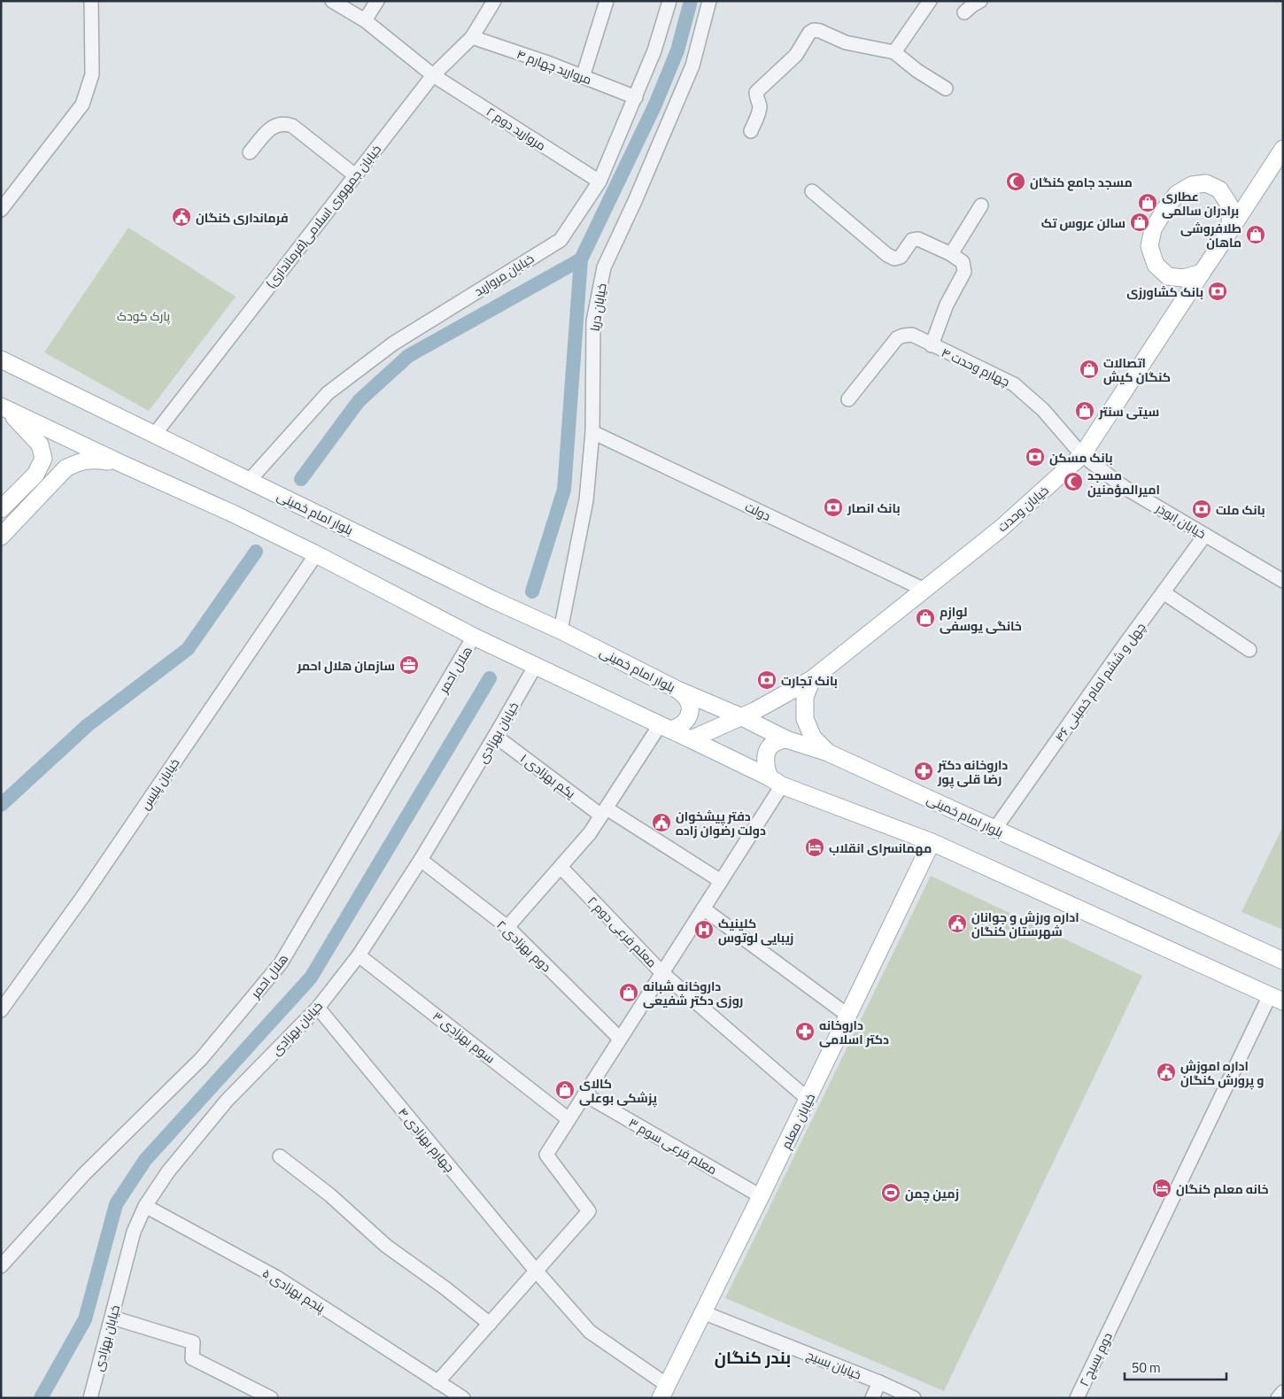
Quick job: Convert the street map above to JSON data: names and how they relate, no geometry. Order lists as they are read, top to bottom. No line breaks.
{"streets":{"main road":["خیابان وحدت","بلوار امام خمینی","خیابان معلم"],"street":["مروارید چهارم ۴","مروارید دوم ۲","خیابان جمهوری اسلامی(فرمانداری)","خیابان مروارید","خیابان دریا","چهارم وحدت ۴","دولت","خیابان ابوذر","هلال احمر","چهل و ششم امام خمینی ۴۶","خیابان بهزادی","یکم بهزادی ۱","خیابان پلیس","معلم فرعی دوم ۲","دوم بهزادی ۲","سوم بهزادی ۳","چهارم بهزادی ۴","معلم فرعی سوم ۳","پنجم بهزادی ۵","دوم بسیج ۲","خیابان بسیج"]},"crossings":[["مروارید چهارم ۴","خیابان جمهوری اسلامی(فرمانداری)"],["مروارید چهارم ۴","خیابان مروارید"],["مروارید دوم ۲","خیابان جمهوری اسلامی(فرمانداری)"],["مروارید دوم ۲","خیابان مروارید"],["خیابان جمهوری اسلامی(فرمانداری)","بلوار امام خمینی"],["خیابان مروارید","بلوار امام خمینی"],["خیابان دریا","دولت"],["خیابان دریا","بلوار امام خمینی"],["چهارم وحدت ۴","خیابان وحدت"],["چهارم وحدت ۴","خیابان ابوذر"],["خیابان وحدت","دولت"],["خیابان وحدت","بلوار امام خمینی"],["خیابان وحدت","خیابان ابوذر"],["بلوار امام خمینی","چهل و ششم امام خمینی ۴۶"],["خیابان ابوذر","چهل و ششم امام خمینی ۴۶"],["خیابان بهزادی","یکم بهزادی ۱"],["خیابان بهزادی","دوم بهزادی ۲"],["خیابان بهزادی","سوم بهزادی ۳"],["خیابان بهزادی","چهارم بهزادی ۴"],["خیابان بهزادی","پنجم بهزادی ۵"],["معلم فرعی دوم ۲","خیابان معلم"],["خیابان معلم","چهارم بهزادی ۴"],["خیابان معلم","معلم فرعی سوم ۳"],["خیابان معلم","خیابان بسیج"]],"districts":["بندر کنگان"],"parks":["پارک کودک"],"places":{"mosque":["مسجد جامع کنگان","مسجد امیرالمؤمنین"],"shop":["عطاری برادران سالمی","سالن عروس تک","طلافروشی ماهان","اتصالات کنگان کیش","سیتی سنتر","لوازم خانگی یوسفی","داروخانه شبانه روزی دکتر شفیعی","کالای پزشکی بوعلی"],"public building":["فرمانداری کنگان","دفتر پیشخوان دولت رضوان زاده","اداره ورزش و جوانان شهرستان کنگان","اداره اموزش و پرورش کنگان"],"bank":["بانک کشاورزی","بانک مسکن","بانک انصار","بانک ملت","بانک تجارت"],"office":["سازمان هلال احمر"],"pharmacy":["داروخانه دکتر رضا قلی پور","داروخانه دکتر اسلامی"],"hotel":["مهمانسرای انقلاب","خانه معلم کنگان"],"hospital":["کلینیک زیبایی لوتوس"],"sports":["زمین چمن"]},"scale_bar":"50 m"}
